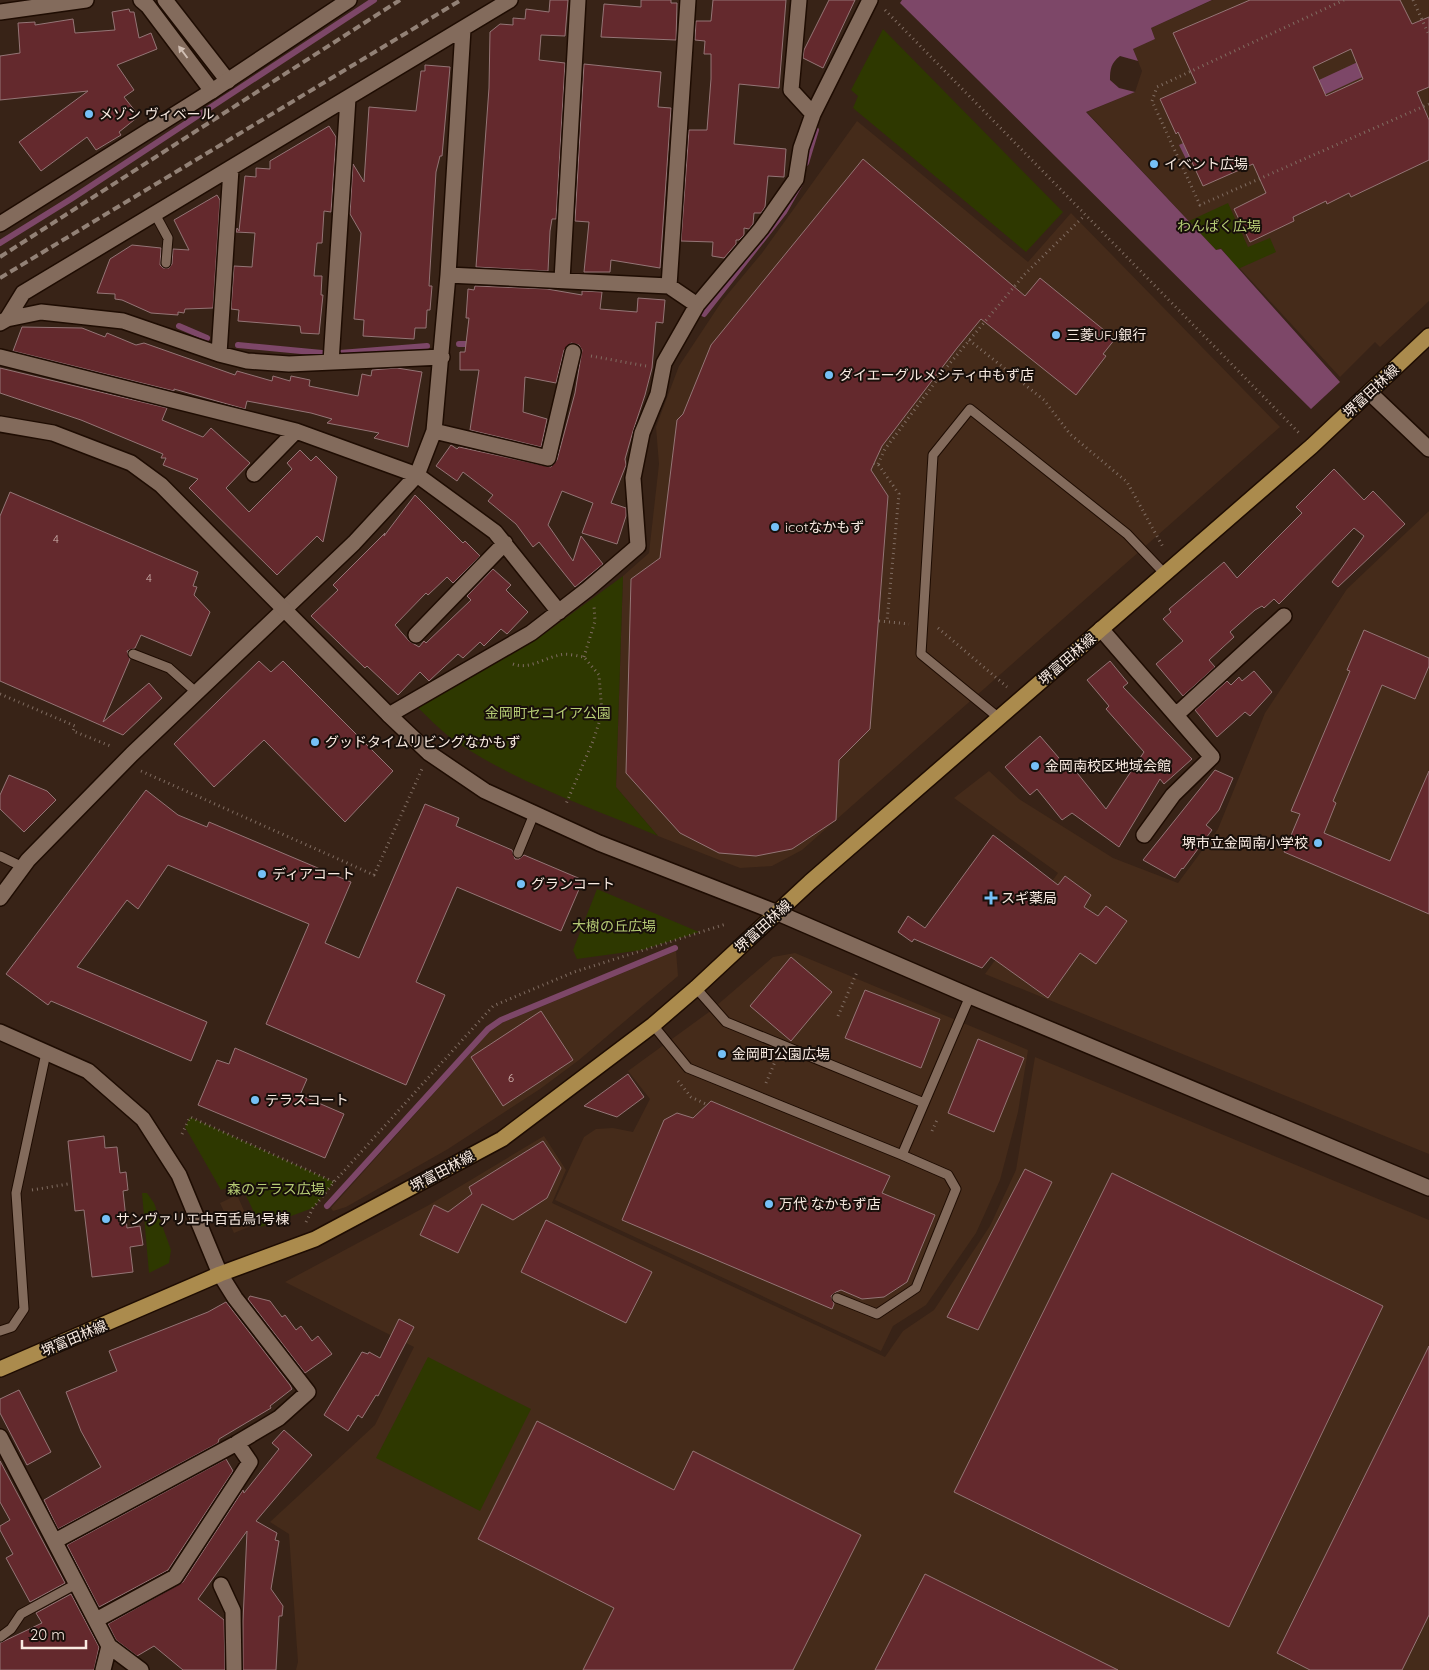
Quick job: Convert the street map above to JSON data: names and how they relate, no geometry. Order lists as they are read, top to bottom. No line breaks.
{"streets":{"main road":["堺富田林線"]},"parks":["わんぱく広場","金岡町セコイア公園","大樹の丘広場","森のテラス広場"],"places":{"other":["メゾン ヴィベール","イベント広場","三菱UFJ銀行","ダイエーグルメシティ中もず店","icotなかもず","グッドタイムリビングなかもず","金岡南校区地域会館","堺市立金岡南小学校","ディアコート","グランコート","金岡町公園広場","テラスコート","万代 なかもず店","サンヴァリエ中百舌鳥1号棟"],"health":["スギ薬局"]},"house_numbers":["4","4","6"],"scale_bar":"20 m"}
